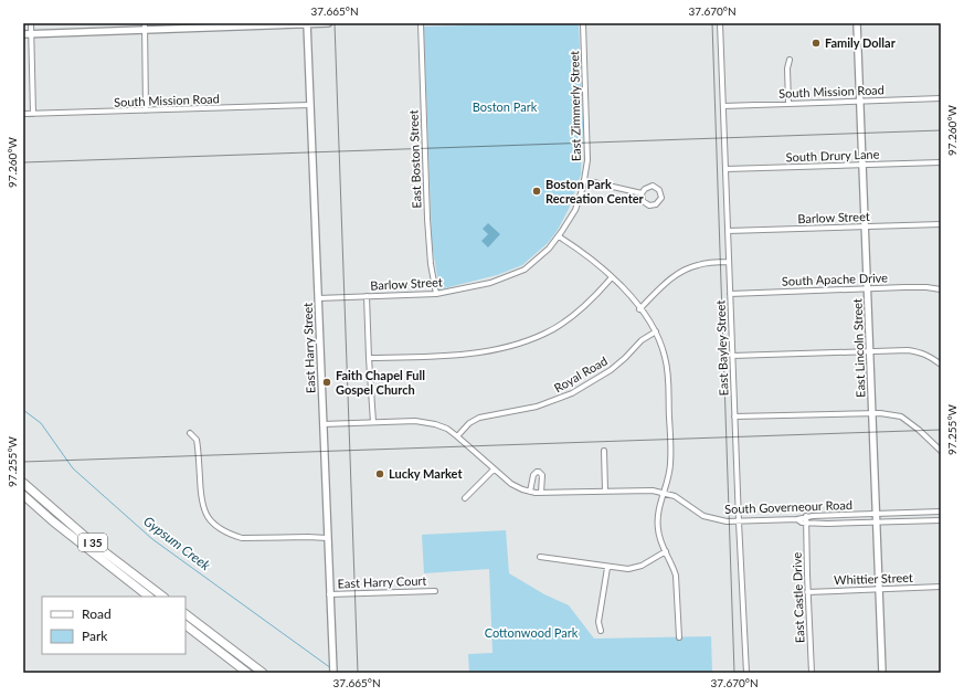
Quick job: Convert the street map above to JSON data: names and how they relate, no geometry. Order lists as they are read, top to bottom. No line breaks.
{"streets":{"highway":["I 35"],"street":["South Mission Road","East Zimmerly Street","South Drury Lane","East Boston Street","Barlow Street","South Apache Drive","East Harry Street","East Bayley Street","East Lincoln Street","Royal Road","South Governeour Road","Whittier Street","East Harry Court","East Castle Drive"]},"crossings":[["South Mission Road","East Harry Street"],["South Mission Road","East Bayley Street"],["South Mission Road","East Lincoln Street"],["East Zimmerly Street","Barlow Street"],["South Drury Lane","East Bayley Street"],["South Drury Lane","East Lincoln Street"],["East Boston Street","Barlow Street"],["Barlow Street","East Harry Street"],["Barlow Street","East Bayley Street"],["Barlow Street","East Lincoln Street"],["South Apache Drive","East Bayley Street"],["South Apache Drive","East Lincoln Street"],["East Harry Street","South Governeour Road"],["East Harry Street","East Harry Court"],["East Bayley Street","South Governeour Road"],["East Lincoln Street","South Governeour Road"],["East Lincoln Street","Whittier Street"],["Royal Road","South Governeour Road"],["South Governeour Road","East Castle Drive"],["Whittier Street","East Castle Drive"]],"water":["Gypsum Creek"],"parks":["Boston Park","Cottonwood Park"],"places":["Family Dollar","Boston Park Recreation Center","Faith Chapel Full Gospel Church","Lucky Market"],"legend":["Road","Park"],"coordinates":["37.665°N","37.670°N","97.260°W","97.255°W"]}
